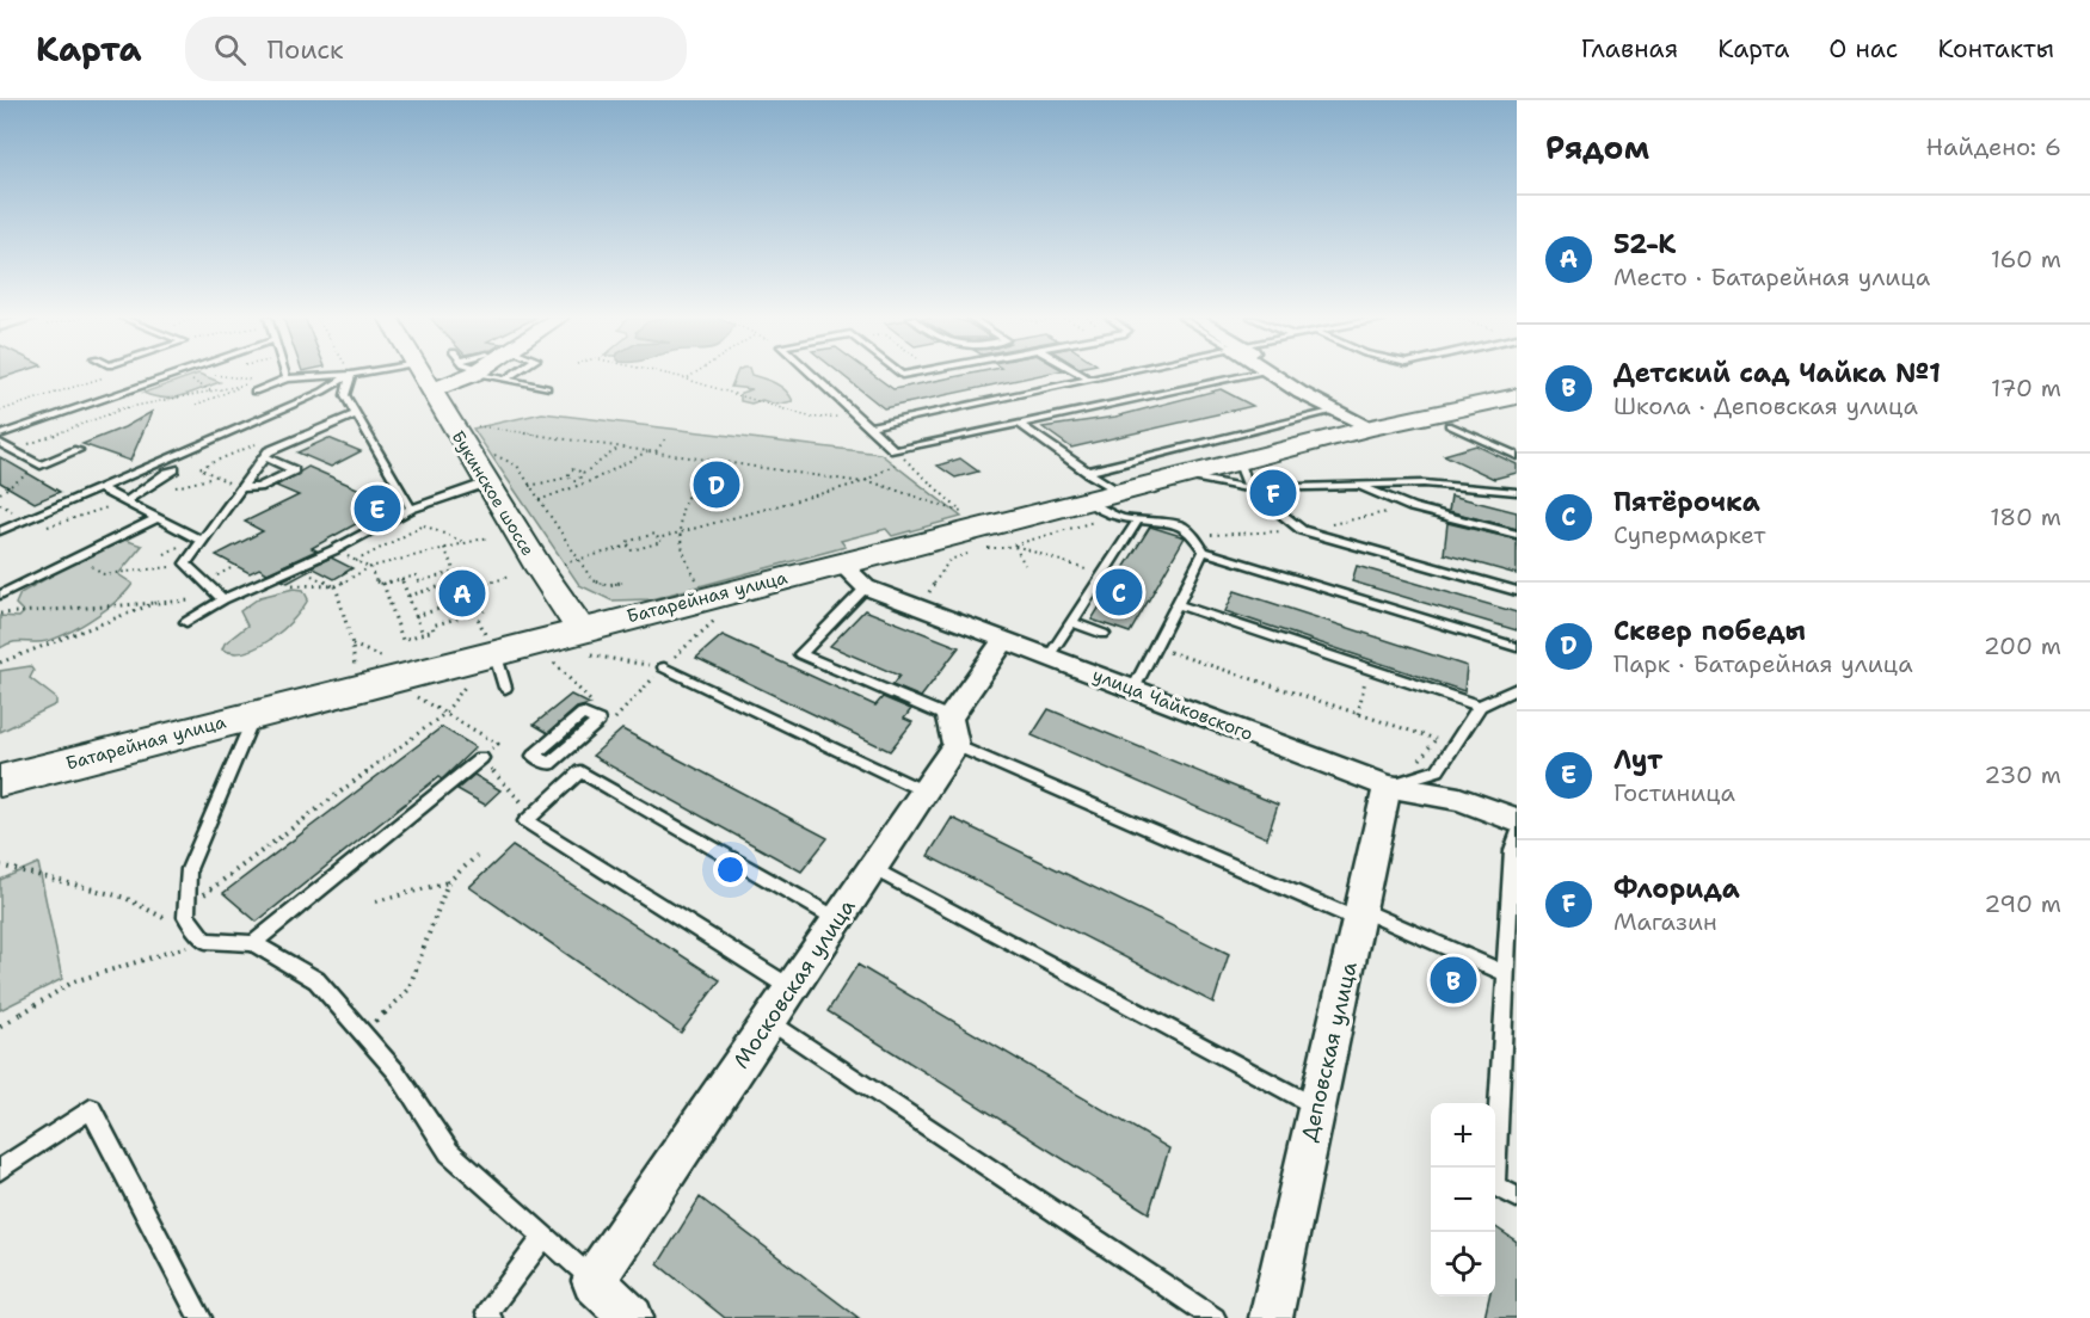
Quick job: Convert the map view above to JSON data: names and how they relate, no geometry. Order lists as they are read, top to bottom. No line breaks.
{"streets":{"main road":["Букинское шоссе","Батарейная улица"],"street":["улица Чайковского","Московская улица","Деповская улица"]},"crossings":[["Букинское шоссе","Батарейная улица"],["Батарейная улица","улица Чайковского"],["улица Чайковского","Московская улица"],["улица Чайковского","Деповская улица"]],"page":{"header":"Карта","search":"Поиск","nav":["Главная","Карта","О нас","Контакты"],"heading":["Рядом","Найдено: 6"],"list":[{"mark":"A","name":"52-К","note":"Место · Батарейная улица","value":"160 m"},{"mark":"B","name":"Детский сад Чайка №1","note":"Школа · Деповская улица","value":"170 m"},{"mark":"C","name":"Пятёрочка","note":"Супермаркет","value":"180 m"},{"mark":"D","name":"Сквер победы","note":"Парк · Батарейная улица","value":"200 m"},{"mark":"E","name":"Лут","note":"Гостиница","value":"230 m"},{"mark":"F","name":"Флорида","note":"Магазин","value":"290 m"}],"pins":["D","F","E","C","A","B"],"map_buttons":["+","−"]}}
